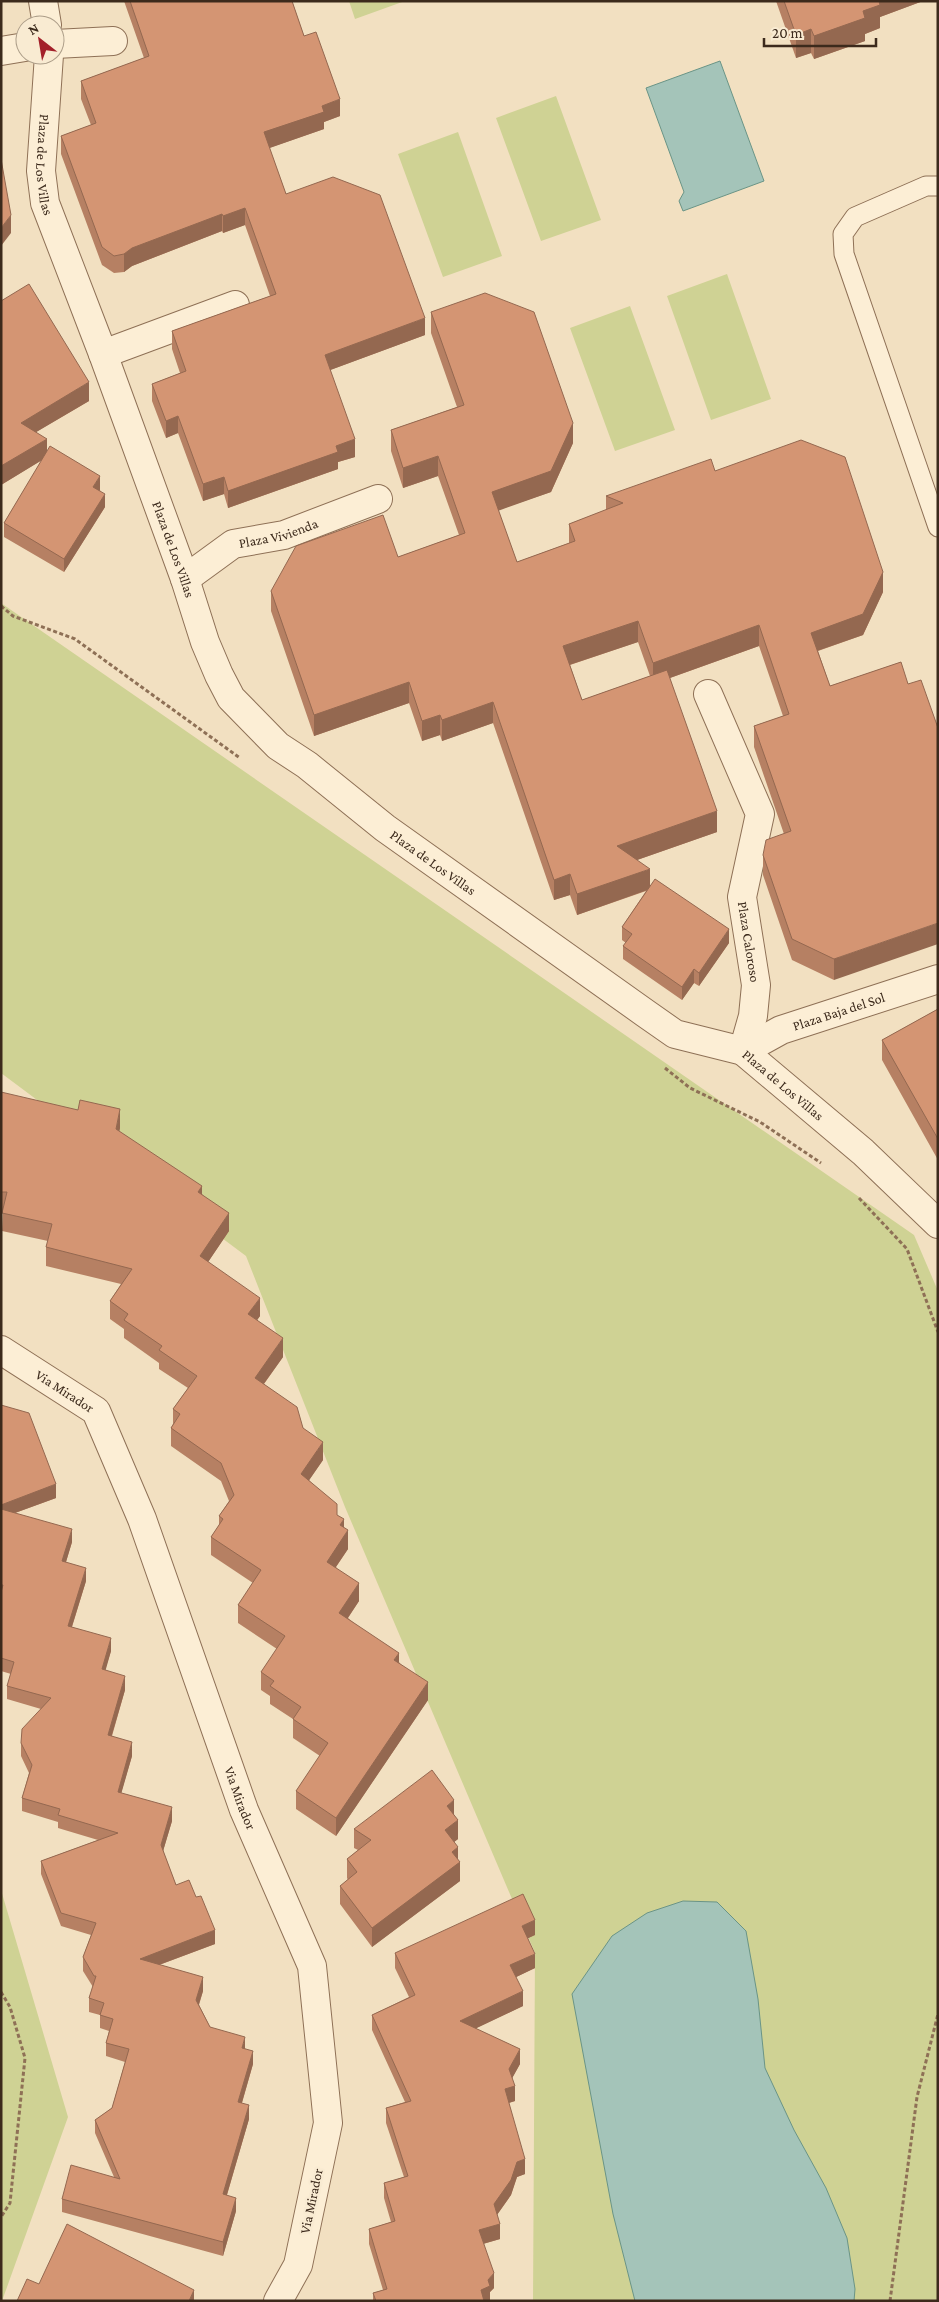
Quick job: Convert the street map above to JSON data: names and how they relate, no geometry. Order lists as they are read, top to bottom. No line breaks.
{"streets":{"street":["Plaza de Los Villas","Plaza Vivienda","Plaza Caloroso","Plaza Baja del Sol","Via Mirador"]},"crossings":[["Plaza de Los Villas","Plaza Vivienda"],["Plaza de Los Villas","Plaza Caloroso"],["Plaza de Los Villas","Plaza Baja del Sol"],["Plaza Caloroso","Plaza Baja del Sol"]],"scale_bar":"20 m","north":"top left"}
